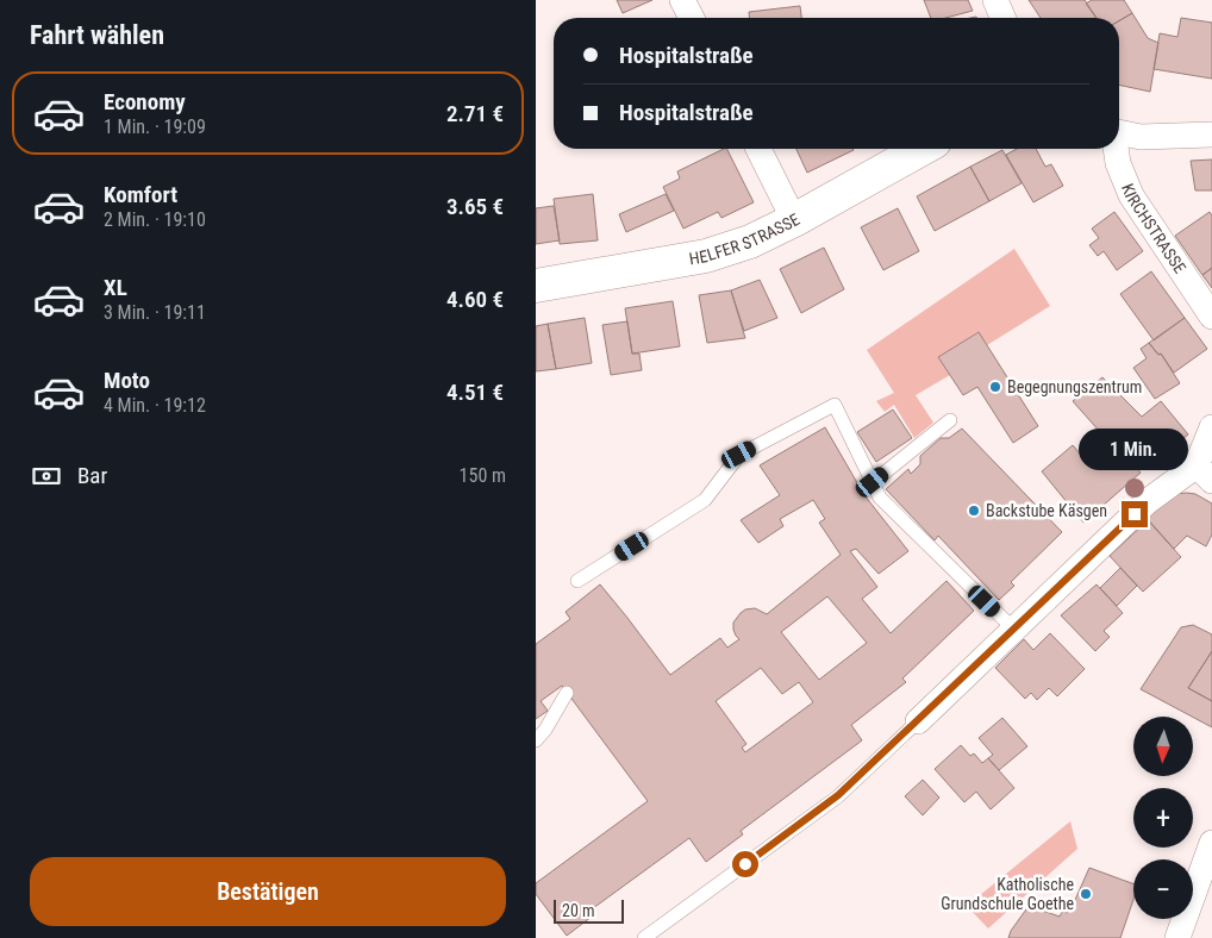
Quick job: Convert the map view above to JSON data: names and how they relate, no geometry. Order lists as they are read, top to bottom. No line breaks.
{"streets":{"street":["KIRCHSTRASSE","HELFER STRASSE"]},"places":["Begegnungszentrum","Backstube Käsgen","Katholische Grundschule Goethe"],"scale_bar":"20 m","north":"bottom","page":{"heading":"Fahrt wählen","banner":["Hospitalstraße","Hospitalstraße"],"list":[{"name":"Economy","note":"1 Min. · 19:09","value":"2.71 €"},{"name":"Komfort","note":"2 Min. · 19:10","value":"3.65 €"},{"name":"XL","note":"3 Min. · 19:11","value":"4.60 €"},{"name":"Moto","note":"4 Min. · 19:12","value":"4.51 €"}],"bubble":"1 Min.","pay":["Bar","150 m"],"map_buttons":["+","−"],"buttons":"Bestätigen","scale":"20 m"}}
